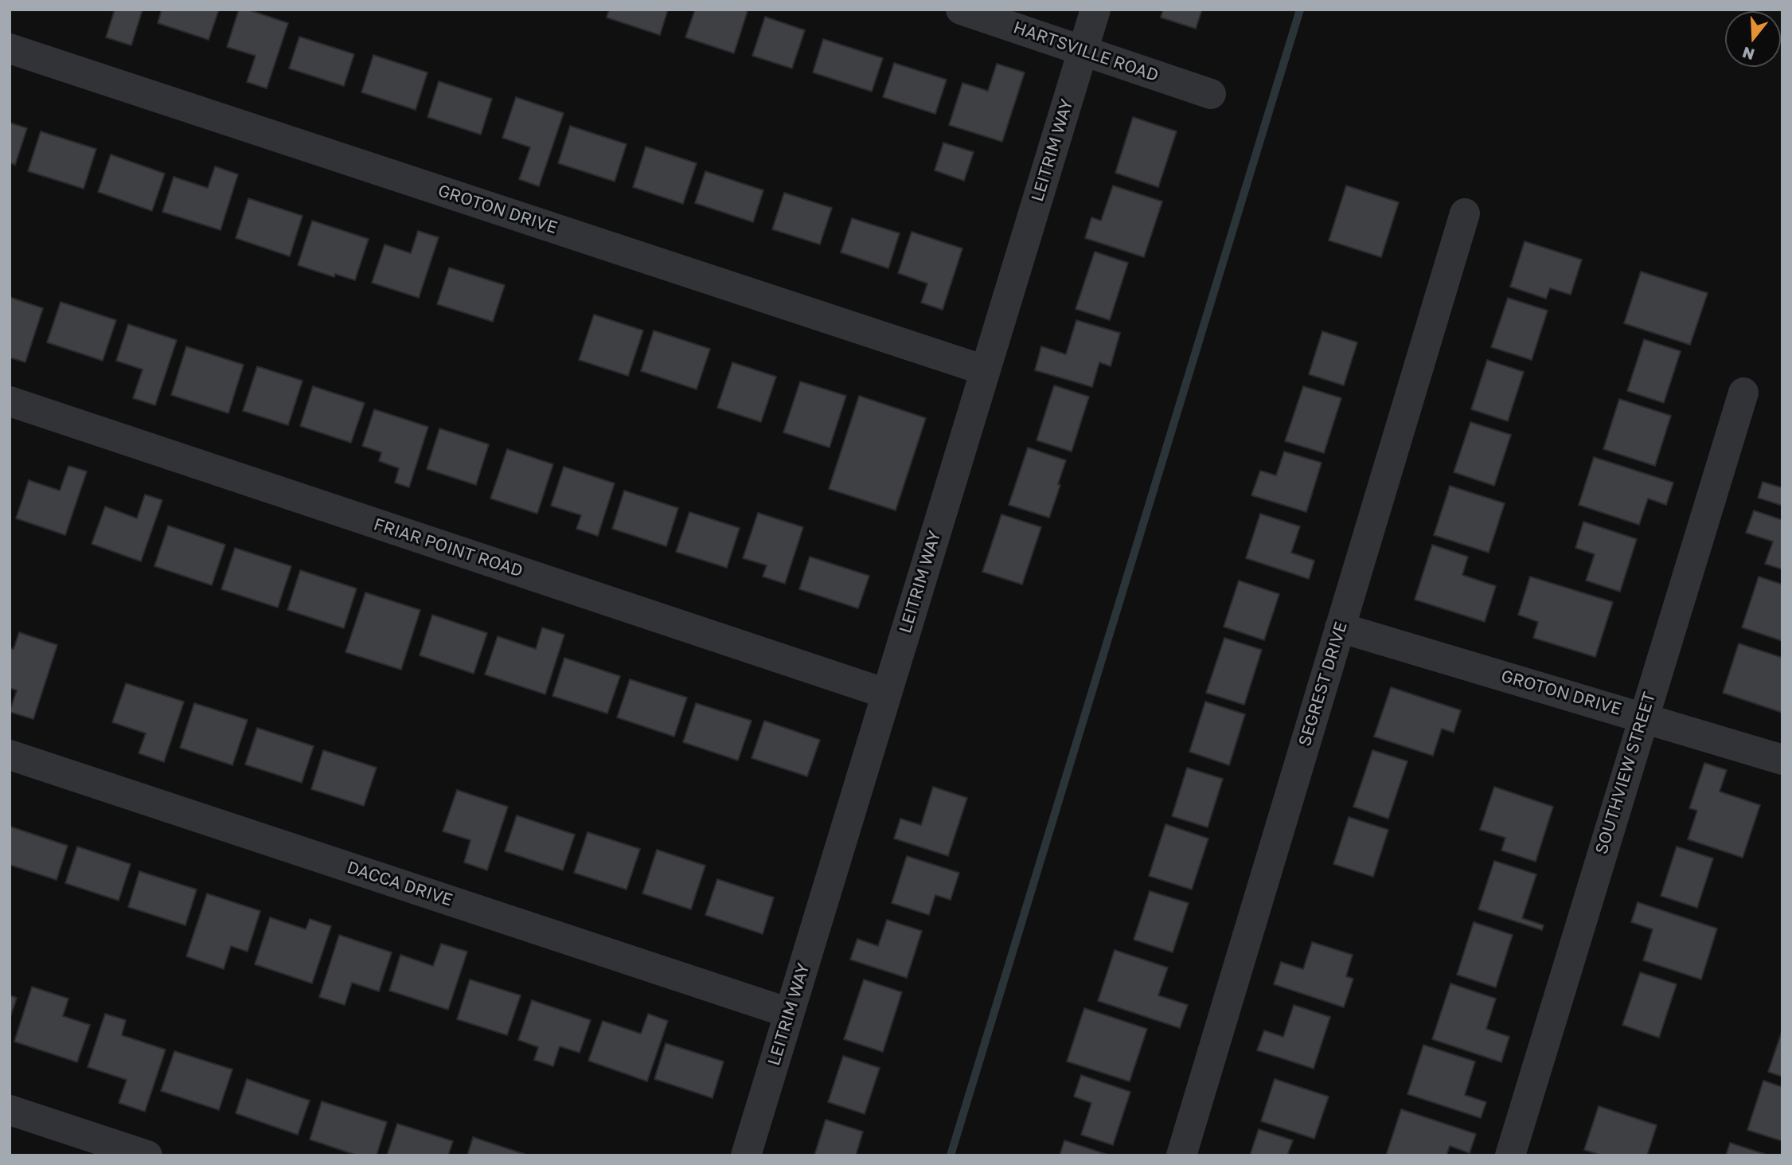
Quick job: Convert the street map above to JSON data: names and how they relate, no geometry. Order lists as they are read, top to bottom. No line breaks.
{"streets":{"street":["HARTSVILLE ROAD","LEITRIM WAY","GROTON DRIVE","FRIAR POINT ROAD","SEGREST DRIVE","SOUTHVIEW STREET","DACCA DRIVE"]},"crossings":[["HARTSVILLE ROAD","LEITRIM WAY"],["LEITRIM WAY","GROTON DRIVE"],["LEITRIM WAY","FRIAR POINT ROAD"],["LEITRIM WAY","DACCA DRIVE"],["GROTON DRIVE","SEGREST DRIVE"],["GROTON DRIVE","SOUTHVIEW STREET"]],"north":"bottom"}
